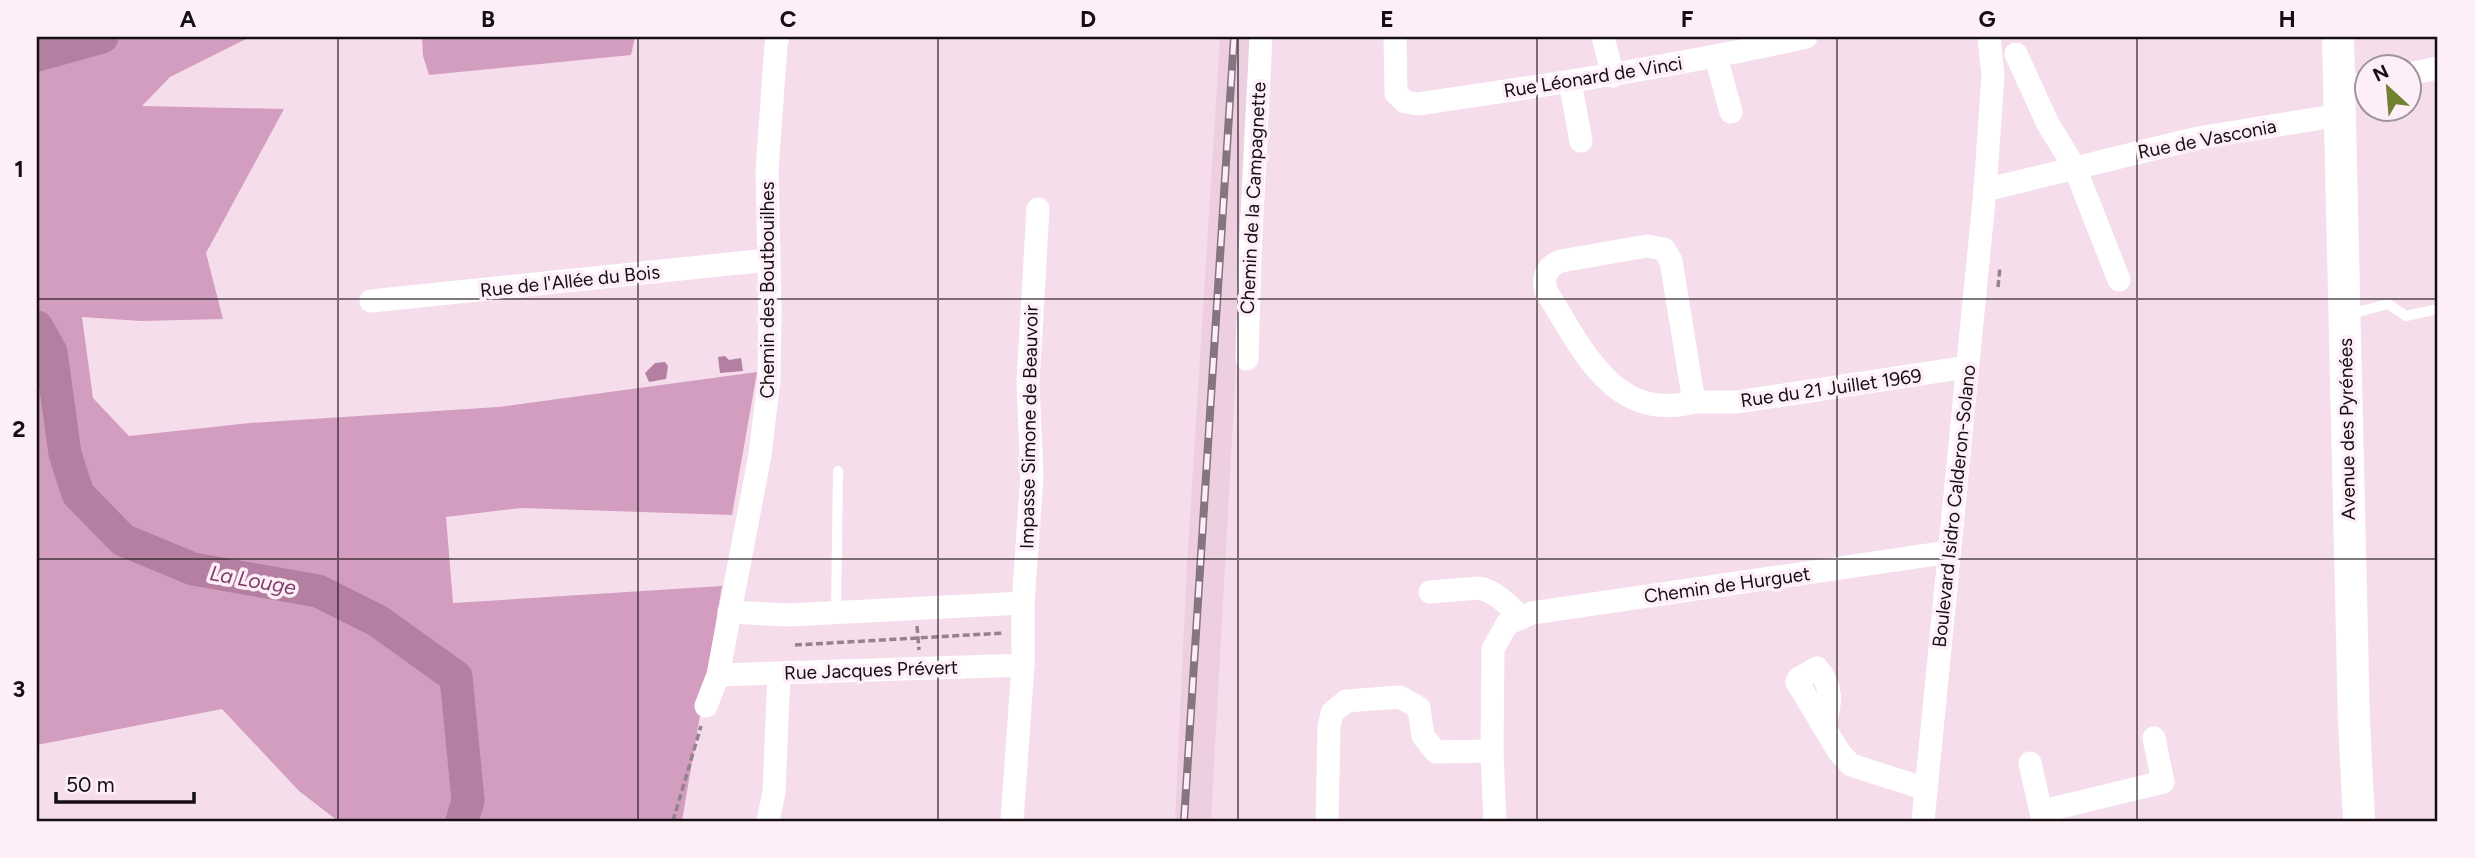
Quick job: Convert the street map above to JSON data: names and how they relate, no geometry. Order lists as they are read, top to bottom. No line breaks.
{"streets":{"main road":["Avenue des Pyrénées"],"street":["Rue Léonard de Vinci","Rue de Vasconia","Chemin de la Campagnette","Rue de l'Allée du Bois","Chemin des Boutbouilhes","Rue du 21 Juillet 1969","Impasse Simone de Beauvoir","Boulevard Isidro Calderon-Solano","Chemin de Hurguet","Rue Jacques Prévert"]},"crossings":[["Rue de Vasconia","Avenue des Pyrénées"],["Rue de Vasconia","Boulevard Isidro Calderon-Solano"],["Rue de l'Allée du Bois","Chemin des Boutbouilhes"],["Chemin des Boutbouilhes","Rue Jacques Prévert"],["Rue du 21 Juillet 1969","Boulevard Isidro Calderon-Solano"],["Boulevard Isidro Calderon-Solano","Chemin de Hurguet"]],"water":["La Louge"],"scale_bar":"50 m","north":"top left","grid":{"columns":["A","B","C","D","E","F","G","H"],"rows":["1","2","3"]}}
